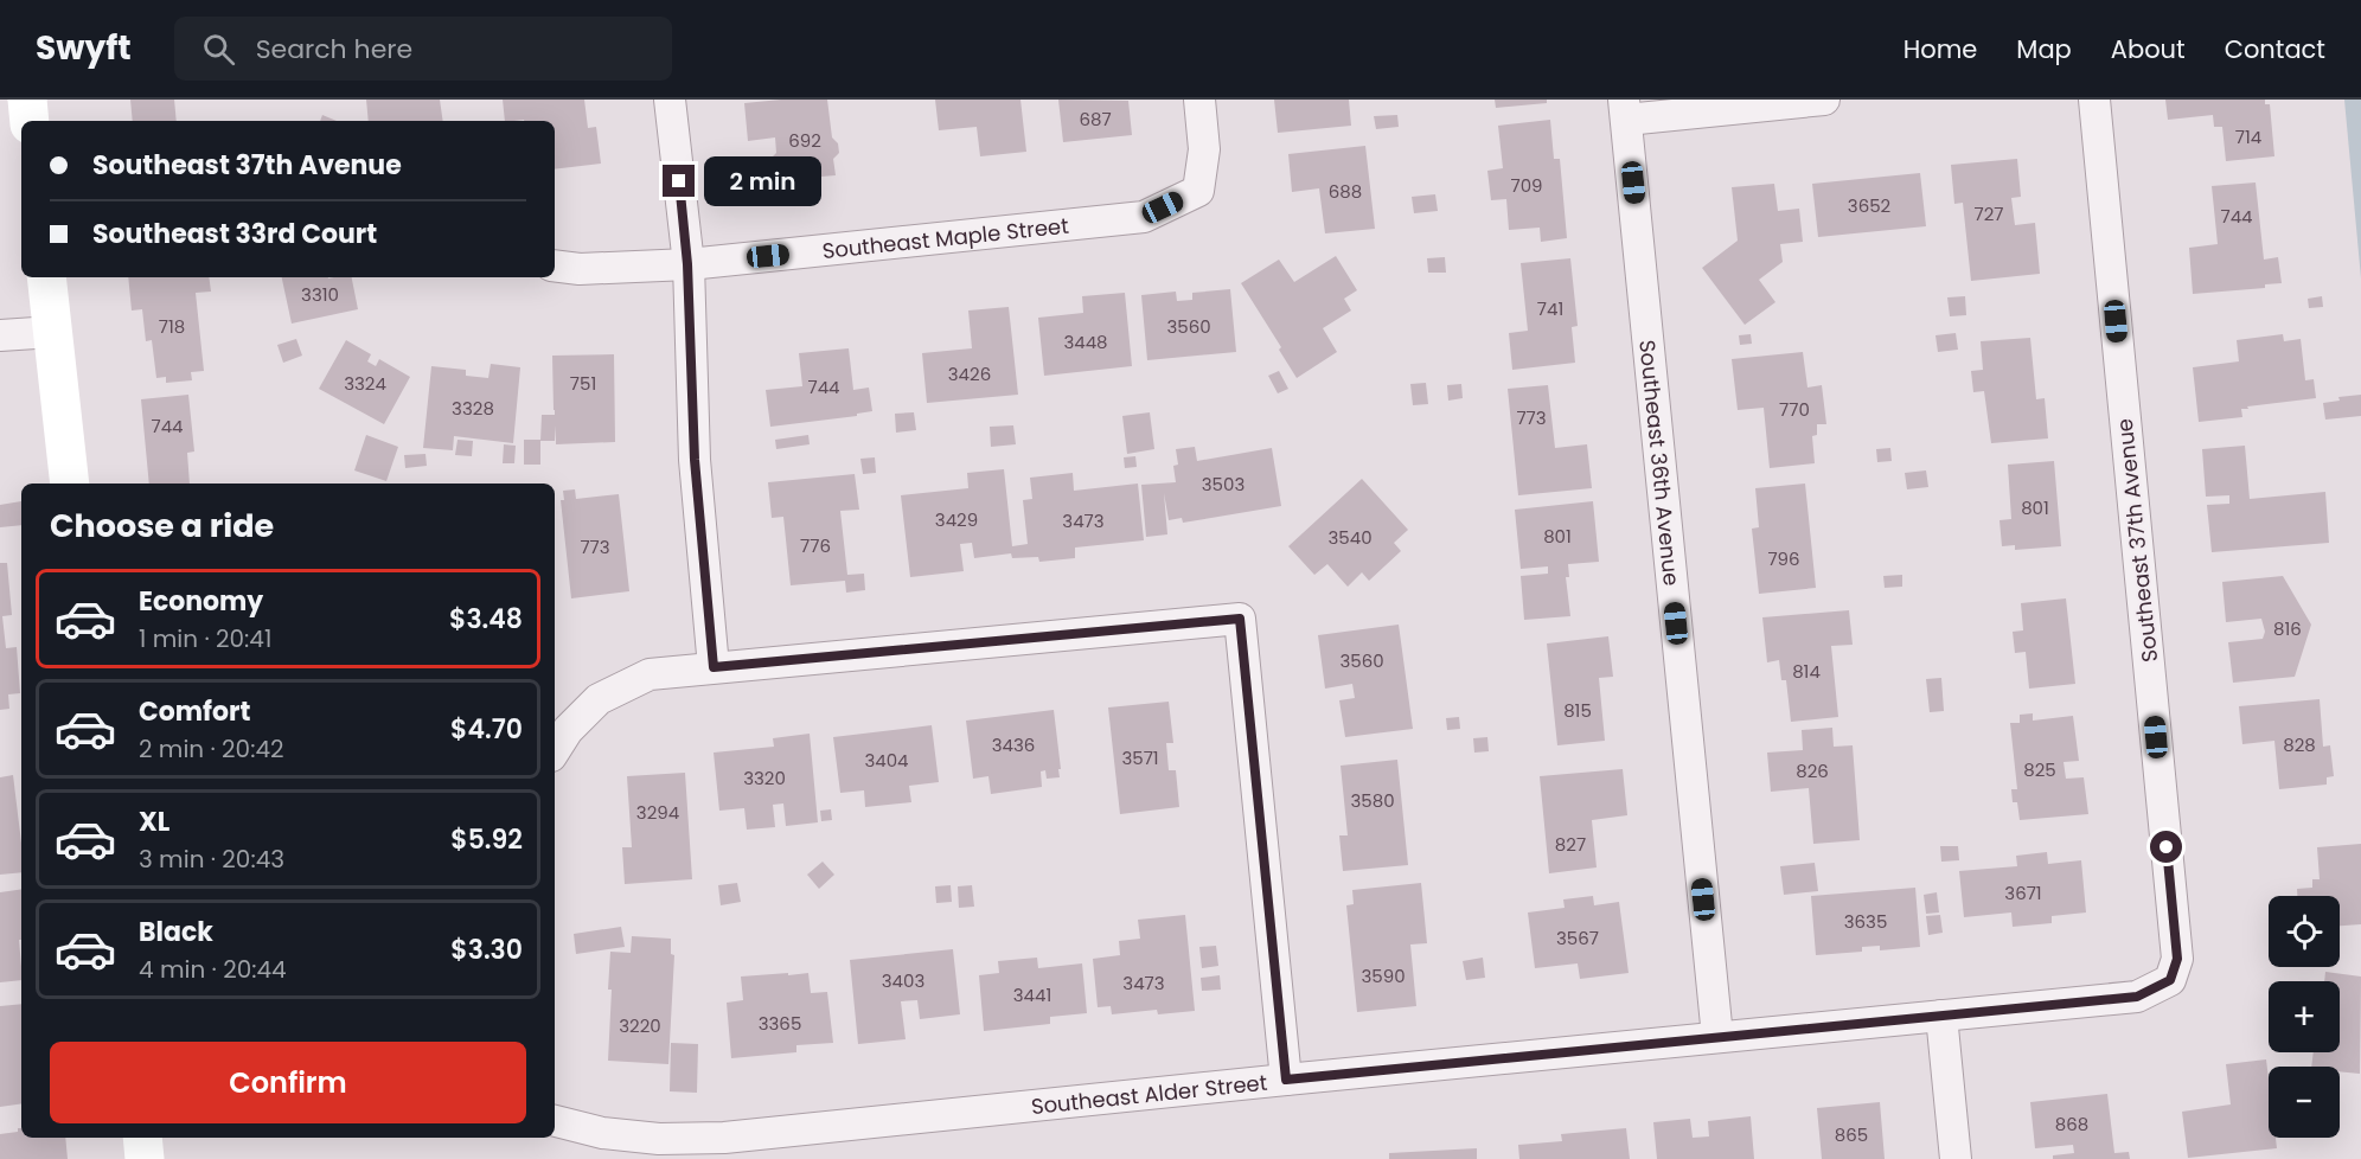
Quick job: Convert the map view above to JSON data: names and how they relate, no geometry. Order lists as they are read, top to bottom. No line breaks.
{"streets":{"street":["Southeast Maple Street","Southeast 36th Avenue","Southeast 37th Avenue","Southeast Alder Street"]},"crossings":[["Southeast 36th Avenue","Southeast Alder Street"],["Southeast 37th Avenue","Southeast Alder Street"]],"house_numbers":["687","714","692","709","688","3652","727","744","3310","741","718","3560","3448","3426","3324","751","744","3328","770","773","744","3503","801","3429","3473","801","3540","776","773","796","816","3560","814","815","3436","828","3571","3404","825","826","3320","3580","3294","827","3671","3635","3567","3590","3403","3473","3441","3365","3220","868","865"],"page":{"header":"Swyft","search":"Search here","nav":["Home","Map","About","Contact"],"banner":["Southeast 37th Avenue","Southeast 33rd Court"],"bubble":"2 min","heading":"Choose a ride","list":[{"name":"Economy","note":"1 min · 20:41","value":"$3.48"},{"name":"Comfort","note":"2 min · 20:42","value":"$4.70"},{"name":"XL","note":"3 min · 20:43","value":"$5.92"},{"name":"Black","note":"4 min · 20:44","value":"$3.30"}],"map_buttons":["+","−"],"buttons":"Confirm"}}
